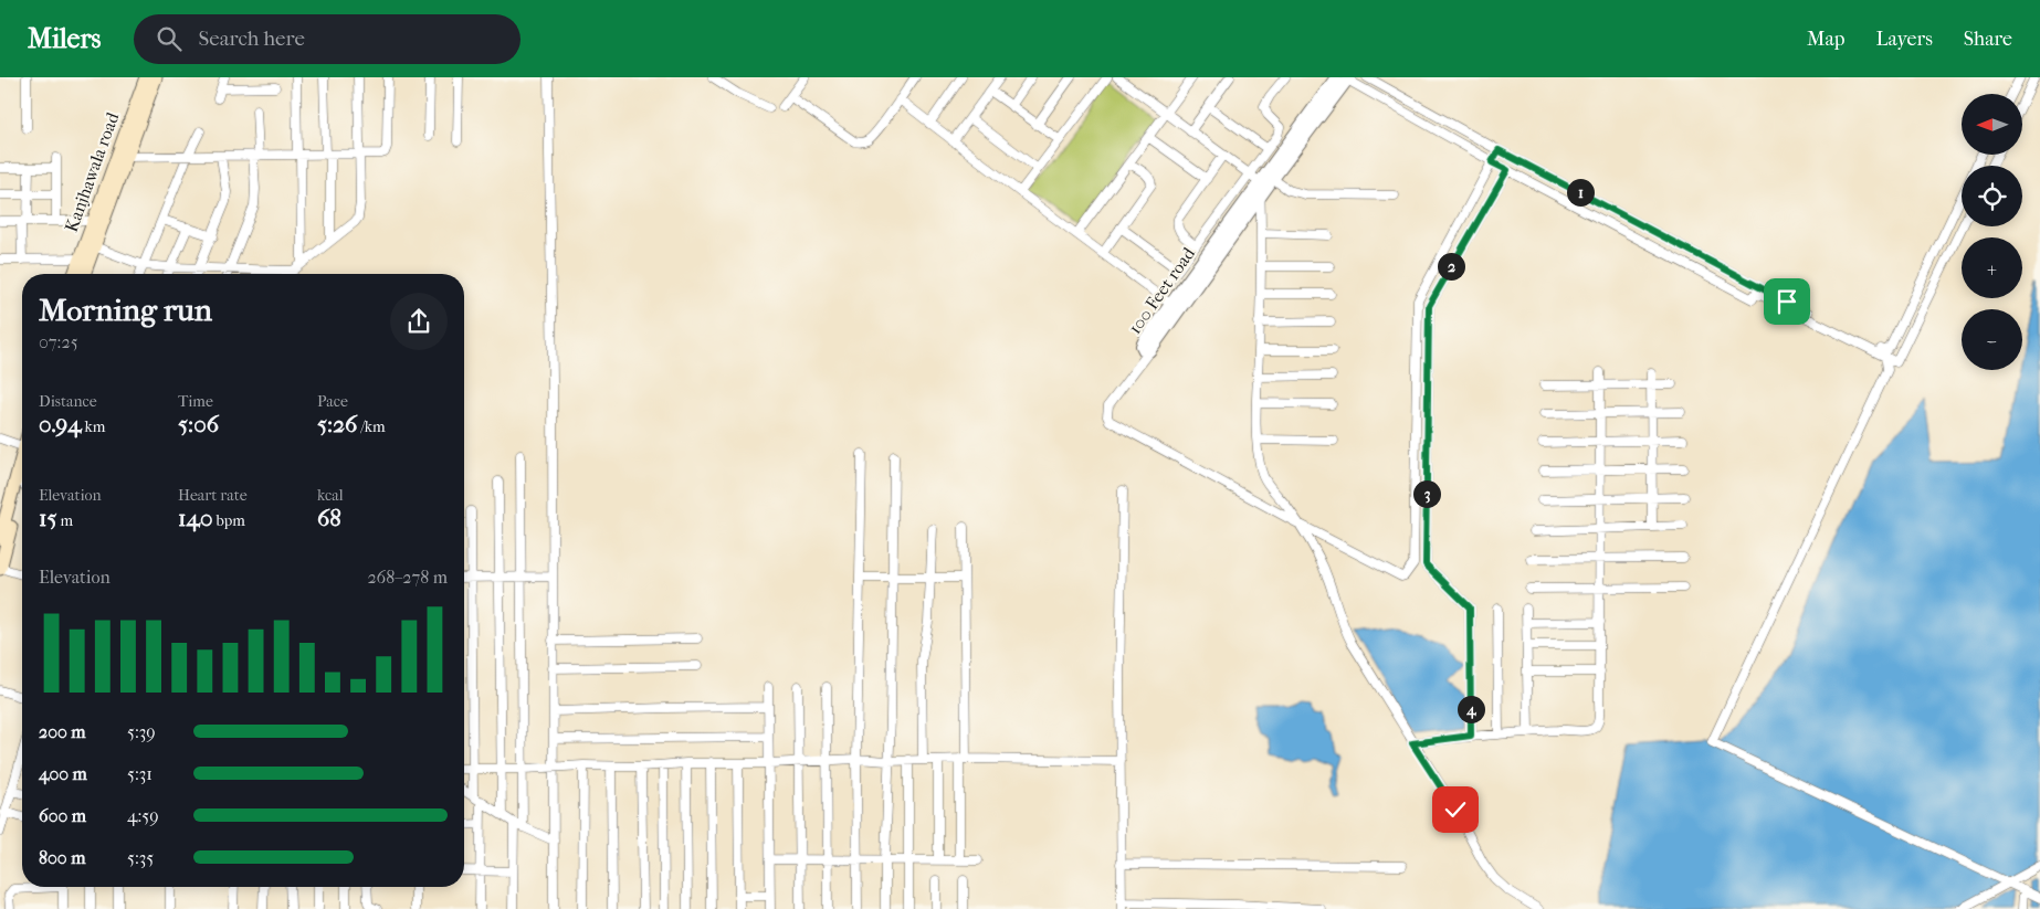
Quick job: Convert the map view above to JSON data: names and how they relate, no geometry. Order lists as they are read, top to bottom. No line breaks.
{"streets":{"main road":["Kanjhawala road"],"street":["100 Feet road"]},"north":"left","page":{"header":"Milers","search":"Search here","nav":["Map","Layers","Share"],"map_buttons":["+","−"],"pins":["1","2","3","4"],"heading":["Morning run","07:25"],"stats":[["Distance","0.94 km"],["Time","5:06"],["Pace","5:26 /km"],["Elevation","15 m"],["Heart rate","140 bpm"],["kcal","68"]],"chart":["Elevation","268–278 m"],"list":[{"name":"200 m","note":"5:39"},{"name":"400 m","note":"5:31"},{"name":"600 m","note":"4:59"},{"name":"800 m","note":"5:35"}]}}
